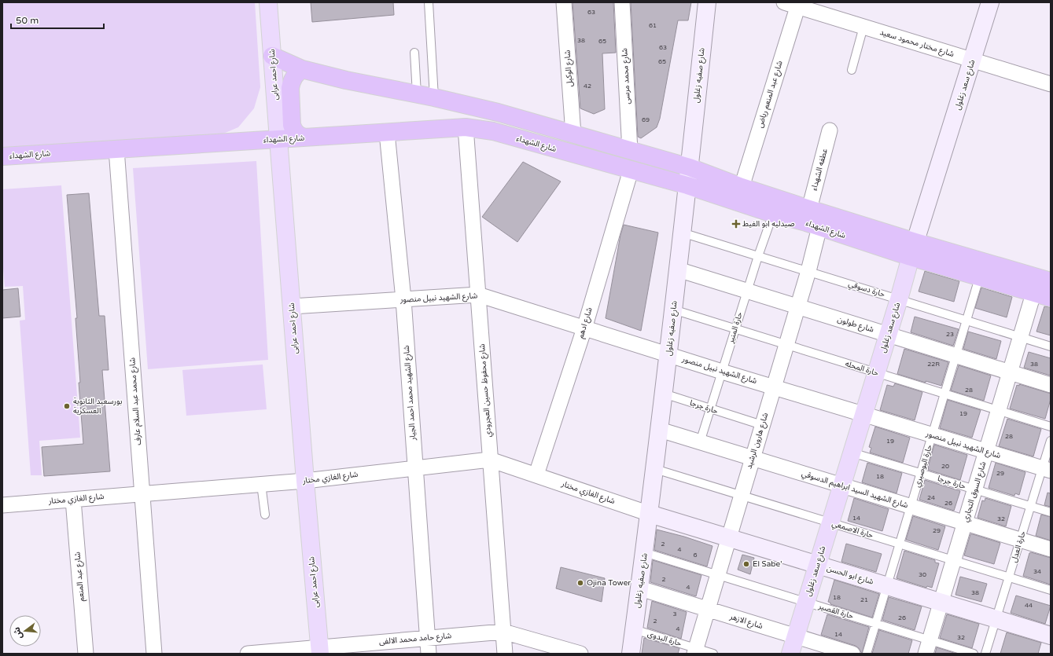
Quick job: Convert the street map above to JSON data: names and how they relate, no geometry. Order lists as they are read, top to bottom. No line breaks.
{"streets":{"highway":["شارع الشهداء"],"main road":["شارع احمد عرابى","شارع سعد زغلول"],"street":["شارع مختار محمود سعيد","شارع الوكيل","شارع صفيه زغلول","شارع محمد مرسى","شارع عبد المنعم رياض","عطفه الشهداء","شارع الشهيد نبيل منصور","شارع ادهم","شارع طولون","شارع محفوظ حسين العجرودي","شارع الشهيد محمد احمد الجيار","شارع محمد عبد السلام عارف","شارع هارون الرشيد","شارع الغازي مختار","شارع الشهيد السيد ابراهيم الدسوقي","شارع السوق التجاري","شارع ابو الحسن","شارع عبد المنعم","شارع الازهر","شارع حامد محمد الالفى"],"lane":["حارة دسوقي","حارة المنير","حارة المحله","حارة جرجا","حارة البوصيري","حارة الاصمعي","حارة العدل","حارة القصير","حارة البدوى"]},"crossings":[["شارع مختار محمود سعيد","شارع سعد زغلول"],["شارع مختار محمود سعيد","شارع عبد المنعم رياض"],["شارع الوكيل","شارع الشهداء"],["شارع احمد عرابى","شارع الشهداء"],["شارع احمد عرابى","شارع الشهيد نبيل منصور"],["شارع احمد عرابى","شارع الغازي مختار"],["شارع احمد عرابى","شارع حامد محمد الالفى"],["شارع صفيه زغلول","شارع الشهداء"],["شارع صفيه زغلول","حارة دسوقي"],["شارع صفيه زغلول","شارع الشهيد نبيل منصور"],["شارع صفيه زغلول","شارع طولون"],["شارع صفيه زغلول","حارة المحله"],["شارع صفيه زغلول","حارة جرجا"],["شارع صفيه زغلول","شارع الغازي مختار"],["شارع صفيه زغلول","شارع الشهيد السيد ابراهيم الدسوقي"],["شارع صفيه زغلول","حارة الاصمعي"],["شارع صفيه زغلول","شارع ابو الحسن"],["شارع صفيه زغلول","حارة القصير"],["شارع صفيه زغلول","شارع الازهر"],["شارع صفيه زغلول","حارة البدوى"],["شارع محمد مرسى","شارع الشهداء"],["شارع سعد زغلول","شارع الشهداء"],["شارع سعد زغلول","حارة دسوقي"],["شارع سعد زغلول","شارع الشهيد نبيل منصور"],["شارع سعد زغلول","شارع طولون"],["شارع سعد زغلول","حارة المحله"],["شارع سعد زغلول","حارة جرجا"],["شارع سعد زغلول","شارع الشهيد السيد ابراهيم الدسوقي"],["شارع سعد زغلول","حارة الاصمعي"],["شارع سعد زغلول","شارع ابو الحسن"],["شارع سعد زغلول","حارة القصير"],["شارع سعد زغلول","شارع الازهر"],["شارع عبد المنعم رياض","شارع الشهداء"],["شارع الشهداء","عطفه الشهداء"],["شارع الشهداء","شارع ادهم"],["شارع الشهداء","حارة المنير"],["شارع الشهداء","شارع محفوظ حسين العجرودي"],["شارع الشهداء","شارع الشهيد محمد احمد الجيار"],["شارع الشهداء","شارع محمد عبد السلام عارف"],["شارع الشهداء","شارع هارون الرشيد"],["شارع الشهداء","حارة البوصيري"],["شارع الشهداء","شارع السوق التجاري"],["حارة دسوقي","حارة المنير"],["حارة دسوقي","شارع هارون الرشيد"],["حارة دسوقي","حارة البوصيري"],["حارة دسوقي","شارع السوق التجاري"],["شارع الشهيد نبيل منصور","شارع ادهم"],["شارع الشهيد نبيل منصور","حارة المنير"],["شارع الشهيد نبيل منصور","شارع محفوظ حسين العجرودي"],["شارع الشهيد نبيل منصور","شارع الشهيد محمد احمد الجيار"],["شارع الشهيد نبيل منصور","شارع هارون الرشيد"],["شارع الشهيد نبيل منصور","حارة البوصيري"],["شارع الشهيد نبيل منصور","شارع السوق التجاري"],["شارع الشهيد نبيل منصور","حارة العدل"],["شارع ادهم","شارع الغازي مختار"],["شارع طولون","حارة المنير"],["شارع طولون","شارع هارون الرشيد"],["شارع طولون","حارة البوصيري"],["شارع طولون","شارع السوق التجاري"],["حارة المنير","حارة المحله"],["حارة المنير","حارة جرجا"],["حارة المنير","شارع الشهيد السيد ابراهيم الدسوقي"],["حارة المحله","شارع هارون الرشيد"],["حارة المحله","حارة البوصيري"],["حارة المحله","شارع السوق التجاري"],["شارع محفوظ حسين العجرودي","شارع الغازي مختار"],["شارع محفوظ حسين العجرودي","شارع حامد محمد الالفى"],["شارع الشهيد محمد احمد الجيار","شارع الغازي مختار"],["شارع الشهيد محمد احمد الجيار","شارع حامد محمد الالفى"],["شارع محمد عبد السلام عارف","شارع الغازي مختار"],["حارة جرجا","شارع هارون الرشيد"],["حارة جرجا","حارة البوصيري"],["حارة جرجا","شارع السوق التجاري"],["حارة جرجا","حارة العدل"],["شارع هارون الرشيد","شارع الشهيد السيد ابراهيم الدسوقي"],["شارع هارون الرشيد","حارة الاصمعي"],["شارع هارون الرشيد","شارع ابو الحسن"],["شارع هارون الرشيد","حارة القصير"],["شارع هارون الرشيد","شارع الازهر"],["شارع هارون الرشيد","حارة البدوى"],["حارة البوصيري","شارع الشهيد السيد ابراهيم الدسوقي"],["حارة البوصيري","حارة الاصمعي"],["حارة البوصيري","شارع ابو الحسن"],["حارة البوصيري","حارة القصير"],["شارع الغازي مختار","شارع ابو الحسن"],["شارع الغازي مختار","شارع عبد المنعم"],["شارع الشهيد السيد ابراهيم الدسوقي","شارع السوق التجاري"],["شارع الشهيد السيد ابراهيم الدسوقي","حارة العدل"],["شارع السوق التجاري","حارة الاصمعي"],["شارع السوق التجاري","شارع ابو الحسن"],["شارع السوق التجاري","حارة القصير"],["حارة الاصمعي","حارة العدل"],["حارة العدل","شارع ابو الحسن"]],"places":{"health":["صيدليه ابو الغيط"],"other":["بورسعيد الثانوية العسكرية","El Sabe'","Ojina Tower"]},"house_numbers":["63","61","38","65","63","65","42","69","23","22R","38","28","19","28","19","20","29","18","24","26","14","32","29","2","4","6","34","30","2","4","38","18","21","44","3","26","2","4","14","32"],"scale_bar":"50 m","north":"left"}
